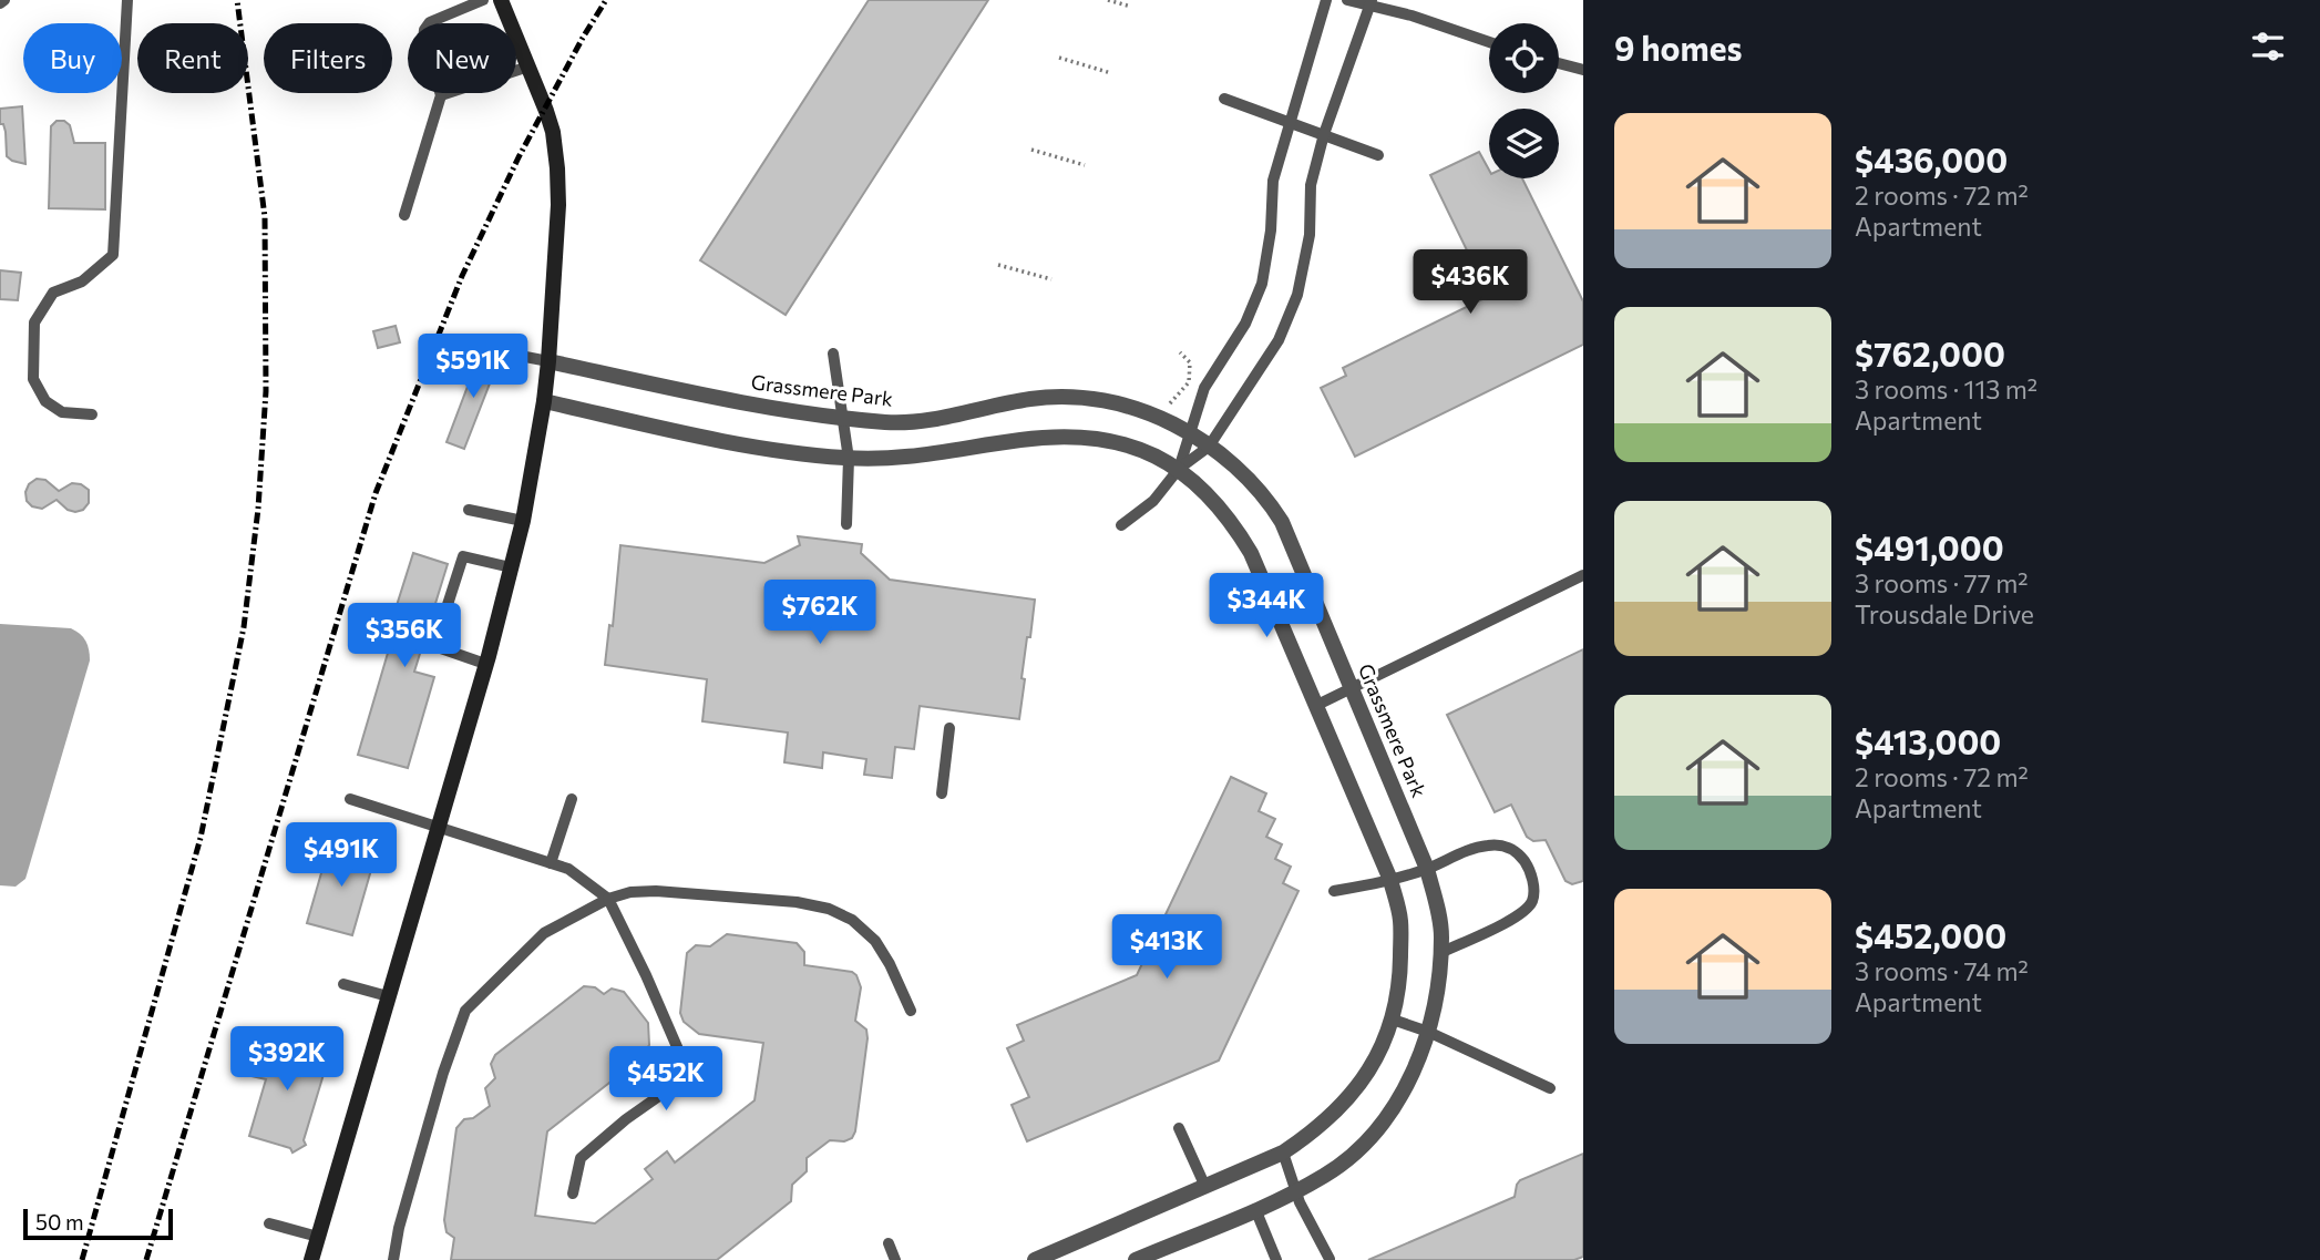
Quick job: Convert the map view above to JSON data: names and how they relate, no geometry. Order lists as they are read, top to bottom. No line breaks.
{"streets":{"street":["Grassmere Park"]},"scale_bar":"50 m","page":{"heading":"9 homes","chip":["Buy","Rent","Filters","New"],"list":[{"name":"$436,000","note":"2 rooms · 72 m² · Apartment"},{"name":"$762,000","note":"3 rooms · 113 m² · Apartment"},{"name":"$491,000","note":"3 rooms · 77 m² · Trousdale Drive"},{"name":"$413,000","note":"2 rooms · 72 m² · Apartment"},{"name":"$452,000","note":"3 rooms · 74 m² · Apartment"}],"price":["$436K","$591K","$344K","$762K","$356K","$491K","$413K","$392K","$452K"],"scale":"50 m"}}
